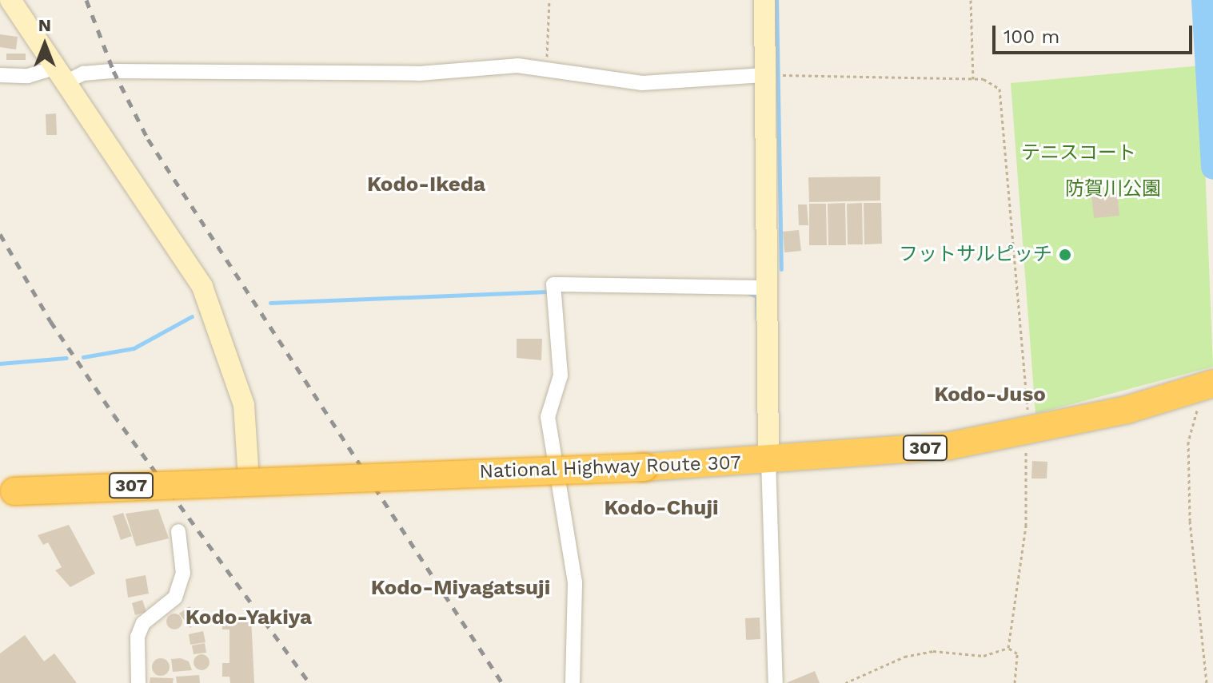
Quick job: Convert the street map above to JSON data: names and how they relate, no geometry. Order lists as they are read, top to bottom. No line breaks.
{"streets":{"highway":["307","National Highway Route 307"]},"districts":["Kodo-Ikeda","Kodo-Juso","Kodo-Chuji","Kodo-Miyagatsuji","Kodo-Yakiya"],"parks":["テニスコート","防賀川公園"],"places":["フットサルピッチ"],"scale_bar":"100 m","north":"top"}
